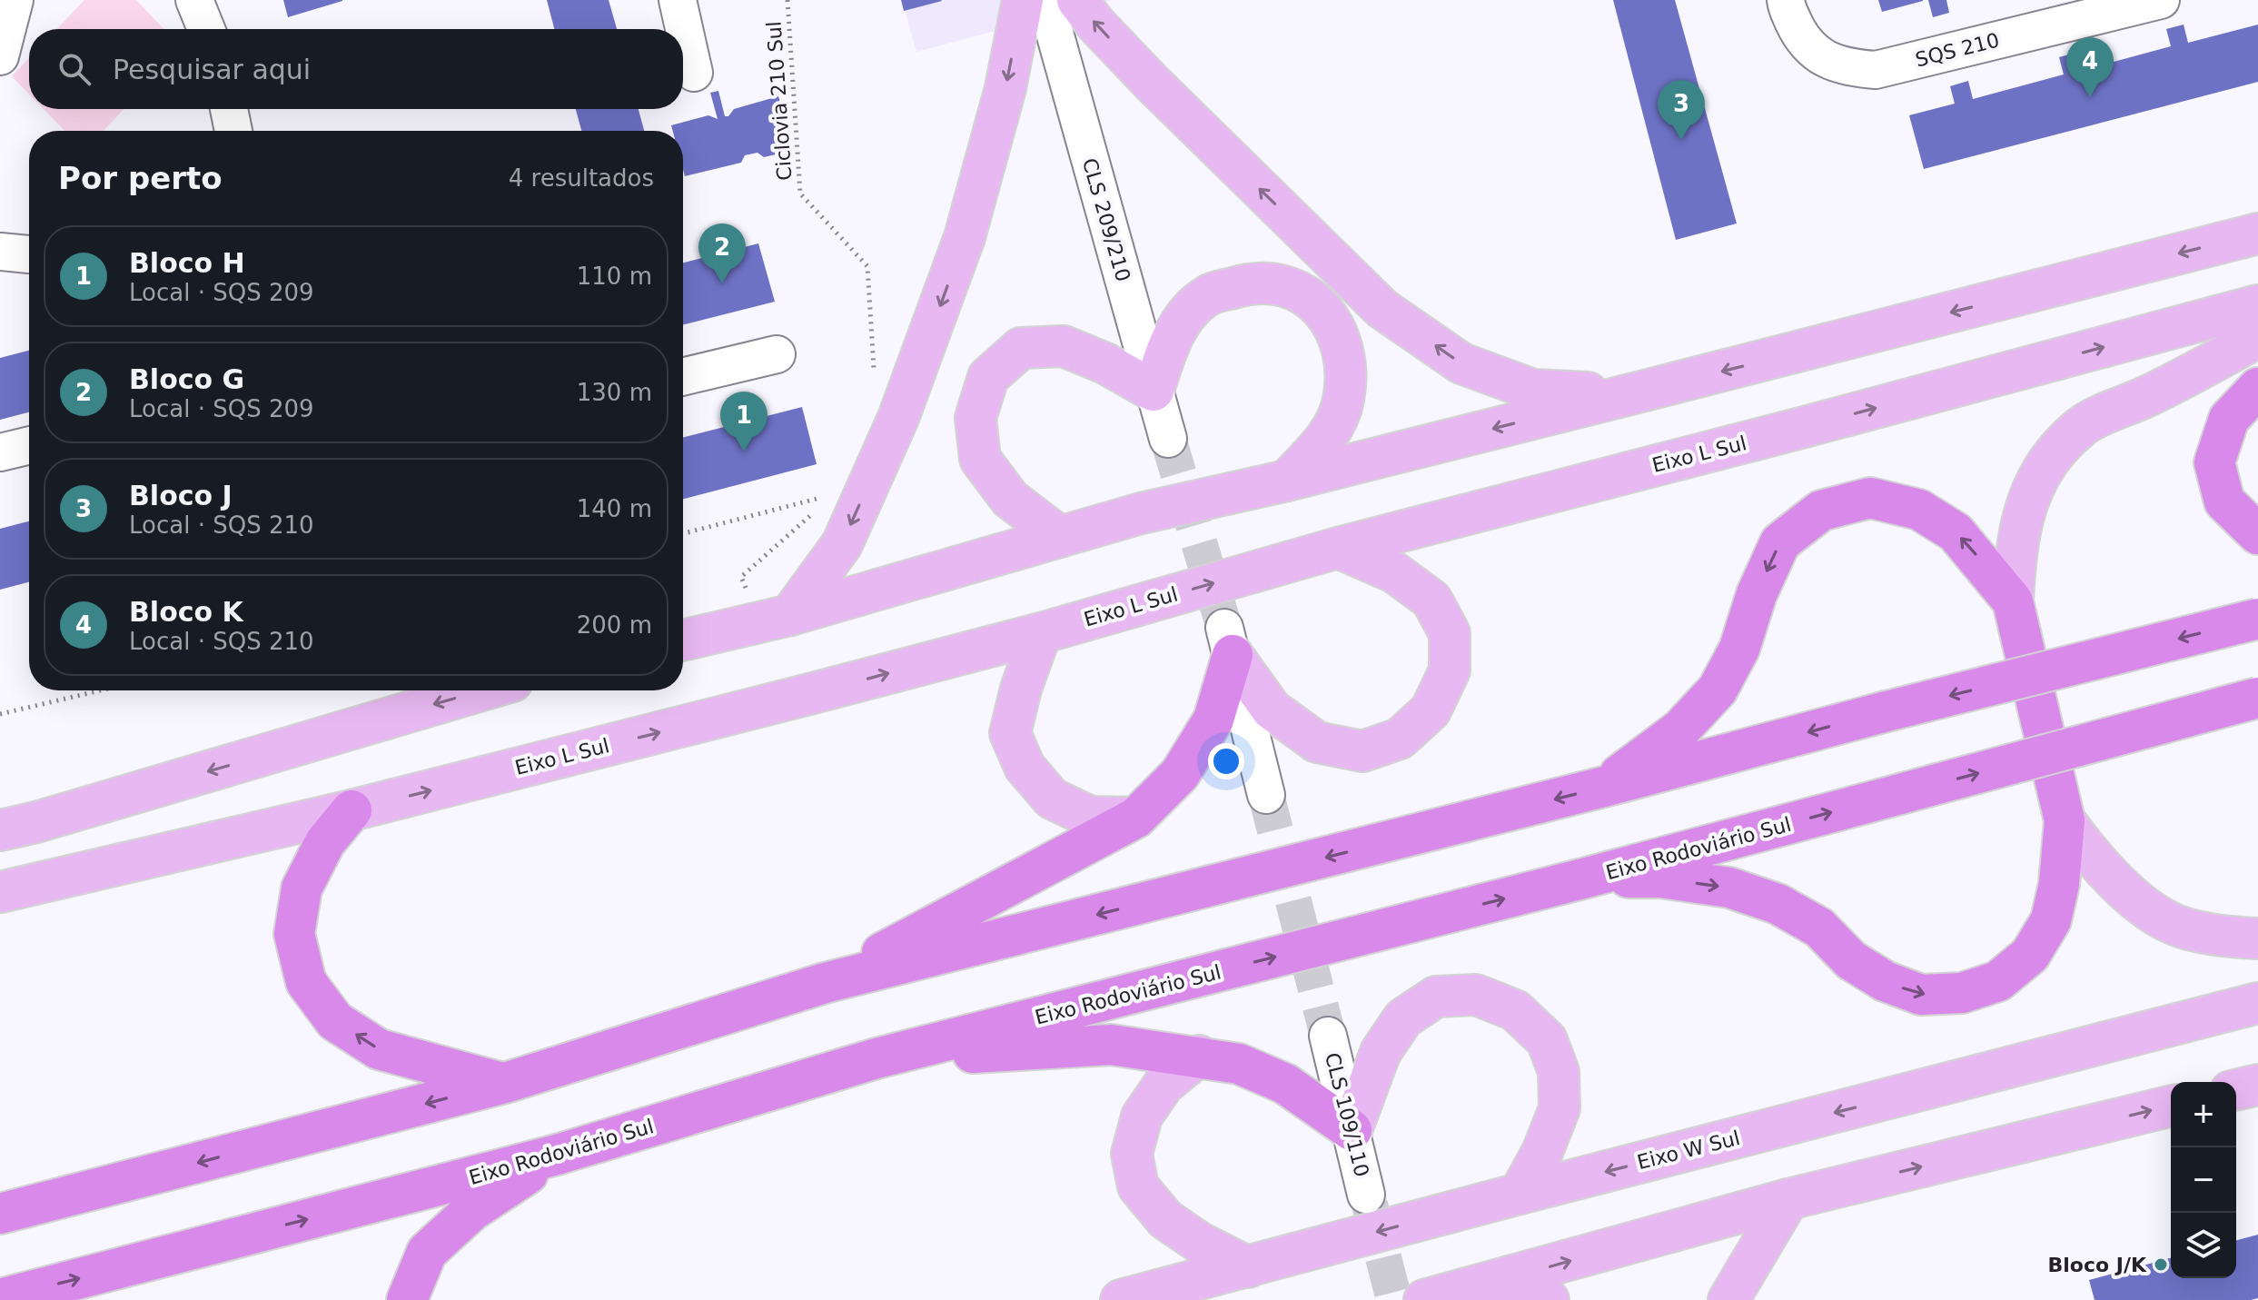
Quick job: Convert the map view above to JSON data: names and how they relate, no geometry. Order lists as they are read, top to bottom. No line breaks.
{"streets":{"highway":["Eixo Rodoviário Sul"],"main road":["Eixo L Sul","Eixo W Sul"],"street":["SQS 210","CLS 209/210","CLS 109/110"],"path":["Ciclovia 210 Sul"]},"places":["Bloco J/K"],"page":{"search":"Pesquisar aqui","pins":["4","3","2","1"],"heading":["Por perto","4 resultados"],"list":[{"mark":"1","name":"Bloco H","note":"Local · SQS 209","value":"110 m"},{"mark":"2","name":"Bloco G","note":"Local · SQS 209","value":"130 m"},{"mark":"3","name":"Bloco J","note":"Local · SQS 210","value":"140 m"},{"mark":"4","name":"Bloco K","note":"Local · SQS 210","value":"200 m"}],"map_buttons":["+","−"]}}
